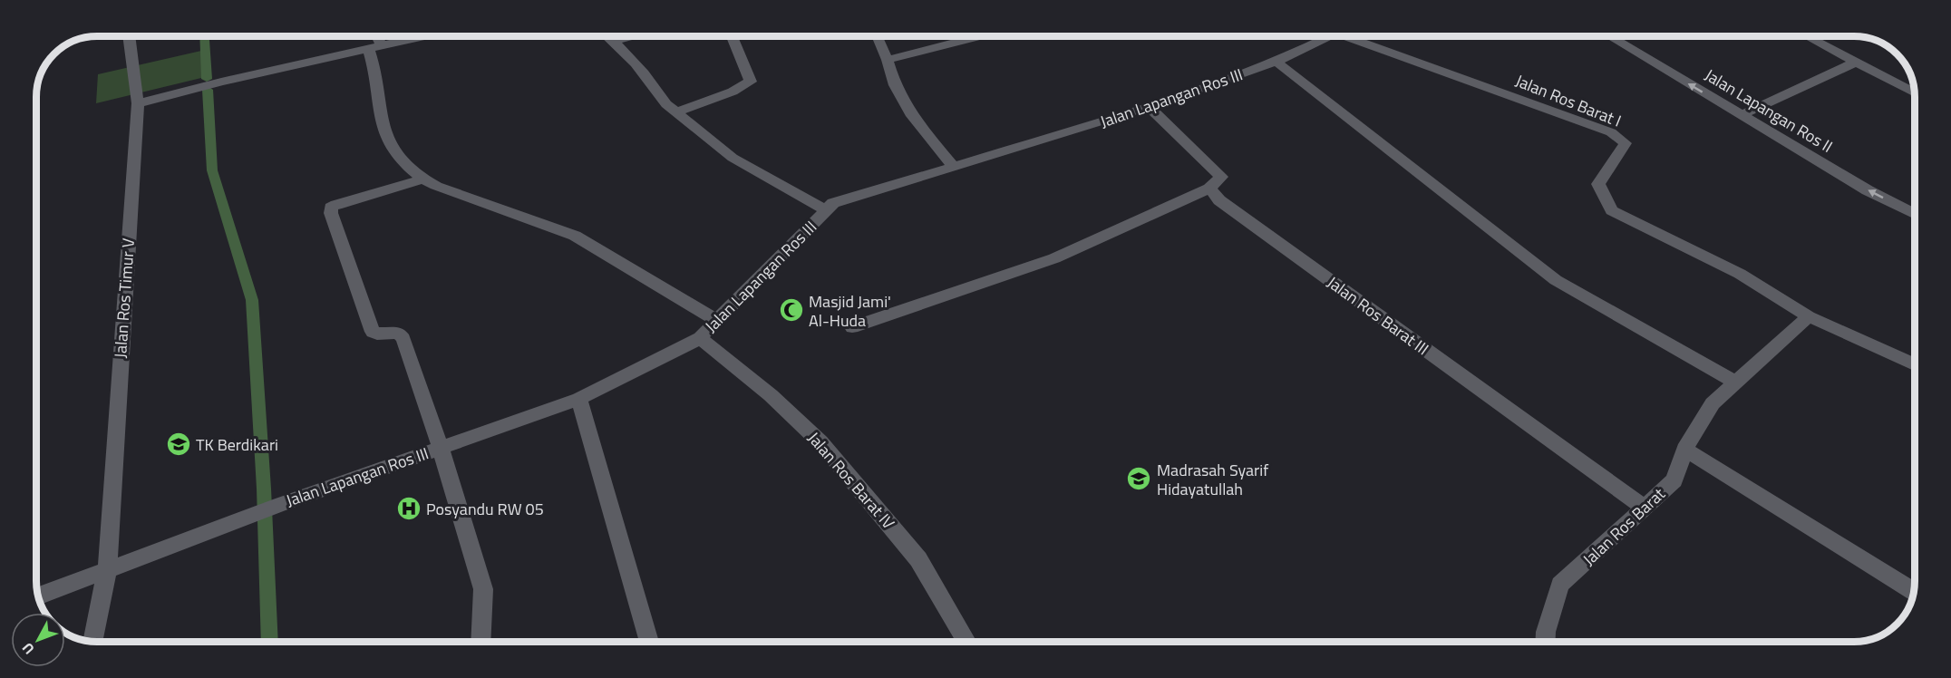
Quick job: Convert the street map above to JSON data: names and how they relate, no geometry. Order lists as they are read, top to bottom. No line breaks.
{"streets":{"street":["Jalan Lapangan Ros III","Jalan Ros Barat I","Jalan Lapangan Ros II","Jalan Ros Timur V","Jalan Ros Barat III","Jalan Ros Barat IV","Jalan Ros Barat"]},"crossings":[["Jalan Lapangan Ros III","Jalan Ros Timur V"],["Jalan Lapangan Ros III","Jalan Ros Barat IV"],["Jalan Ros Barat I","Jalan Ros Barat"],["Jalan Ros Barat III","Jalan Ros Barat"]],"places":{"mosque":["Masjid Jami' Al-Huda"],"school or university":["TK Berdikari","Madrasah Syarif Hidayatullah"],"hospital":["Posyandu RW 05"]},"north":"bottom left"}
